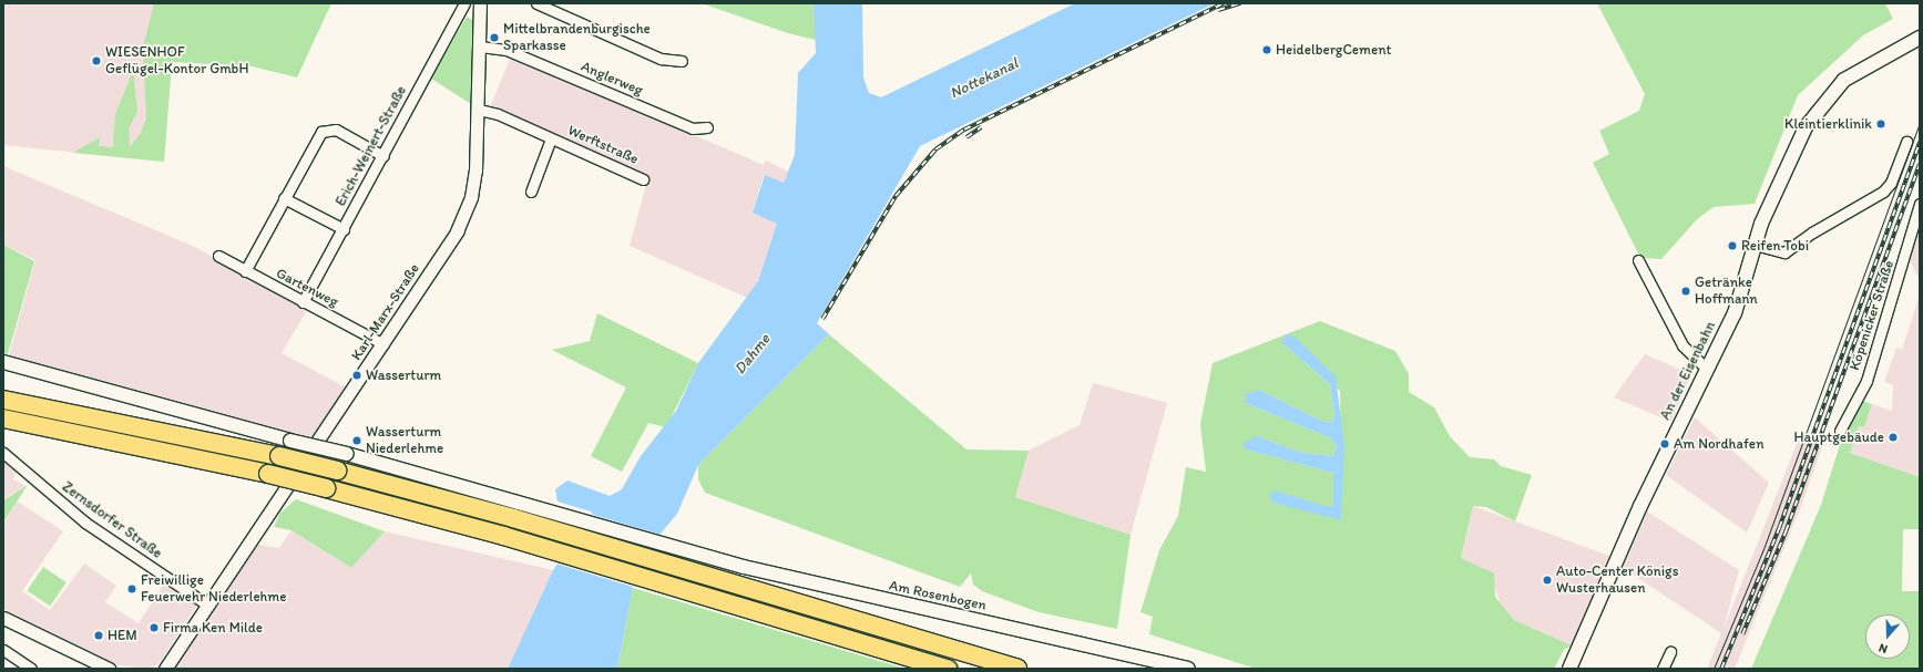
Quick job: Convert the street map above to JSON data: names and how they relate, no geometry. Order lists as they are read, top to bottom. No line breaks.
{"streets":{"main road":["An der Eisenbahn","Am Rosenbogen"],"street":["Anglerweg","Werftstraße","Erich-Weinert-Straße","Gartenweg","Karl-Marx-Straße","Köpenicker Straße","Zernsdorfer Straße"]},"crossings":[["Anglerweg","Karl-Marx-Straße"],["Werftstraße","Karl-Marx-Straße"],["Erich-Weinert-Straße","Gartenweg"],["Gartenweg","Karl-Marx-Straße"],["Karl-Marx-Straße","Zernsdorfer Straße"]],"water":["Nottekanal","Dahme"],"places":["Mittelbrandenburgische Sparkasse","HeidelbergCement","WIESENHOF Geflügel-Kontor GmbH","Kleintierklinik","Reifen Tobi","Getränke Hoffmann","Wasserturm","Hauptgebäude","Wasserturm Niederlehme","Am Nordhafen","Auto-Center Königs Wusterhausen","Freiwillige Feuerwehr Niederlehme","Firma Ken Milde","HEM"],"north":"bottom"}
